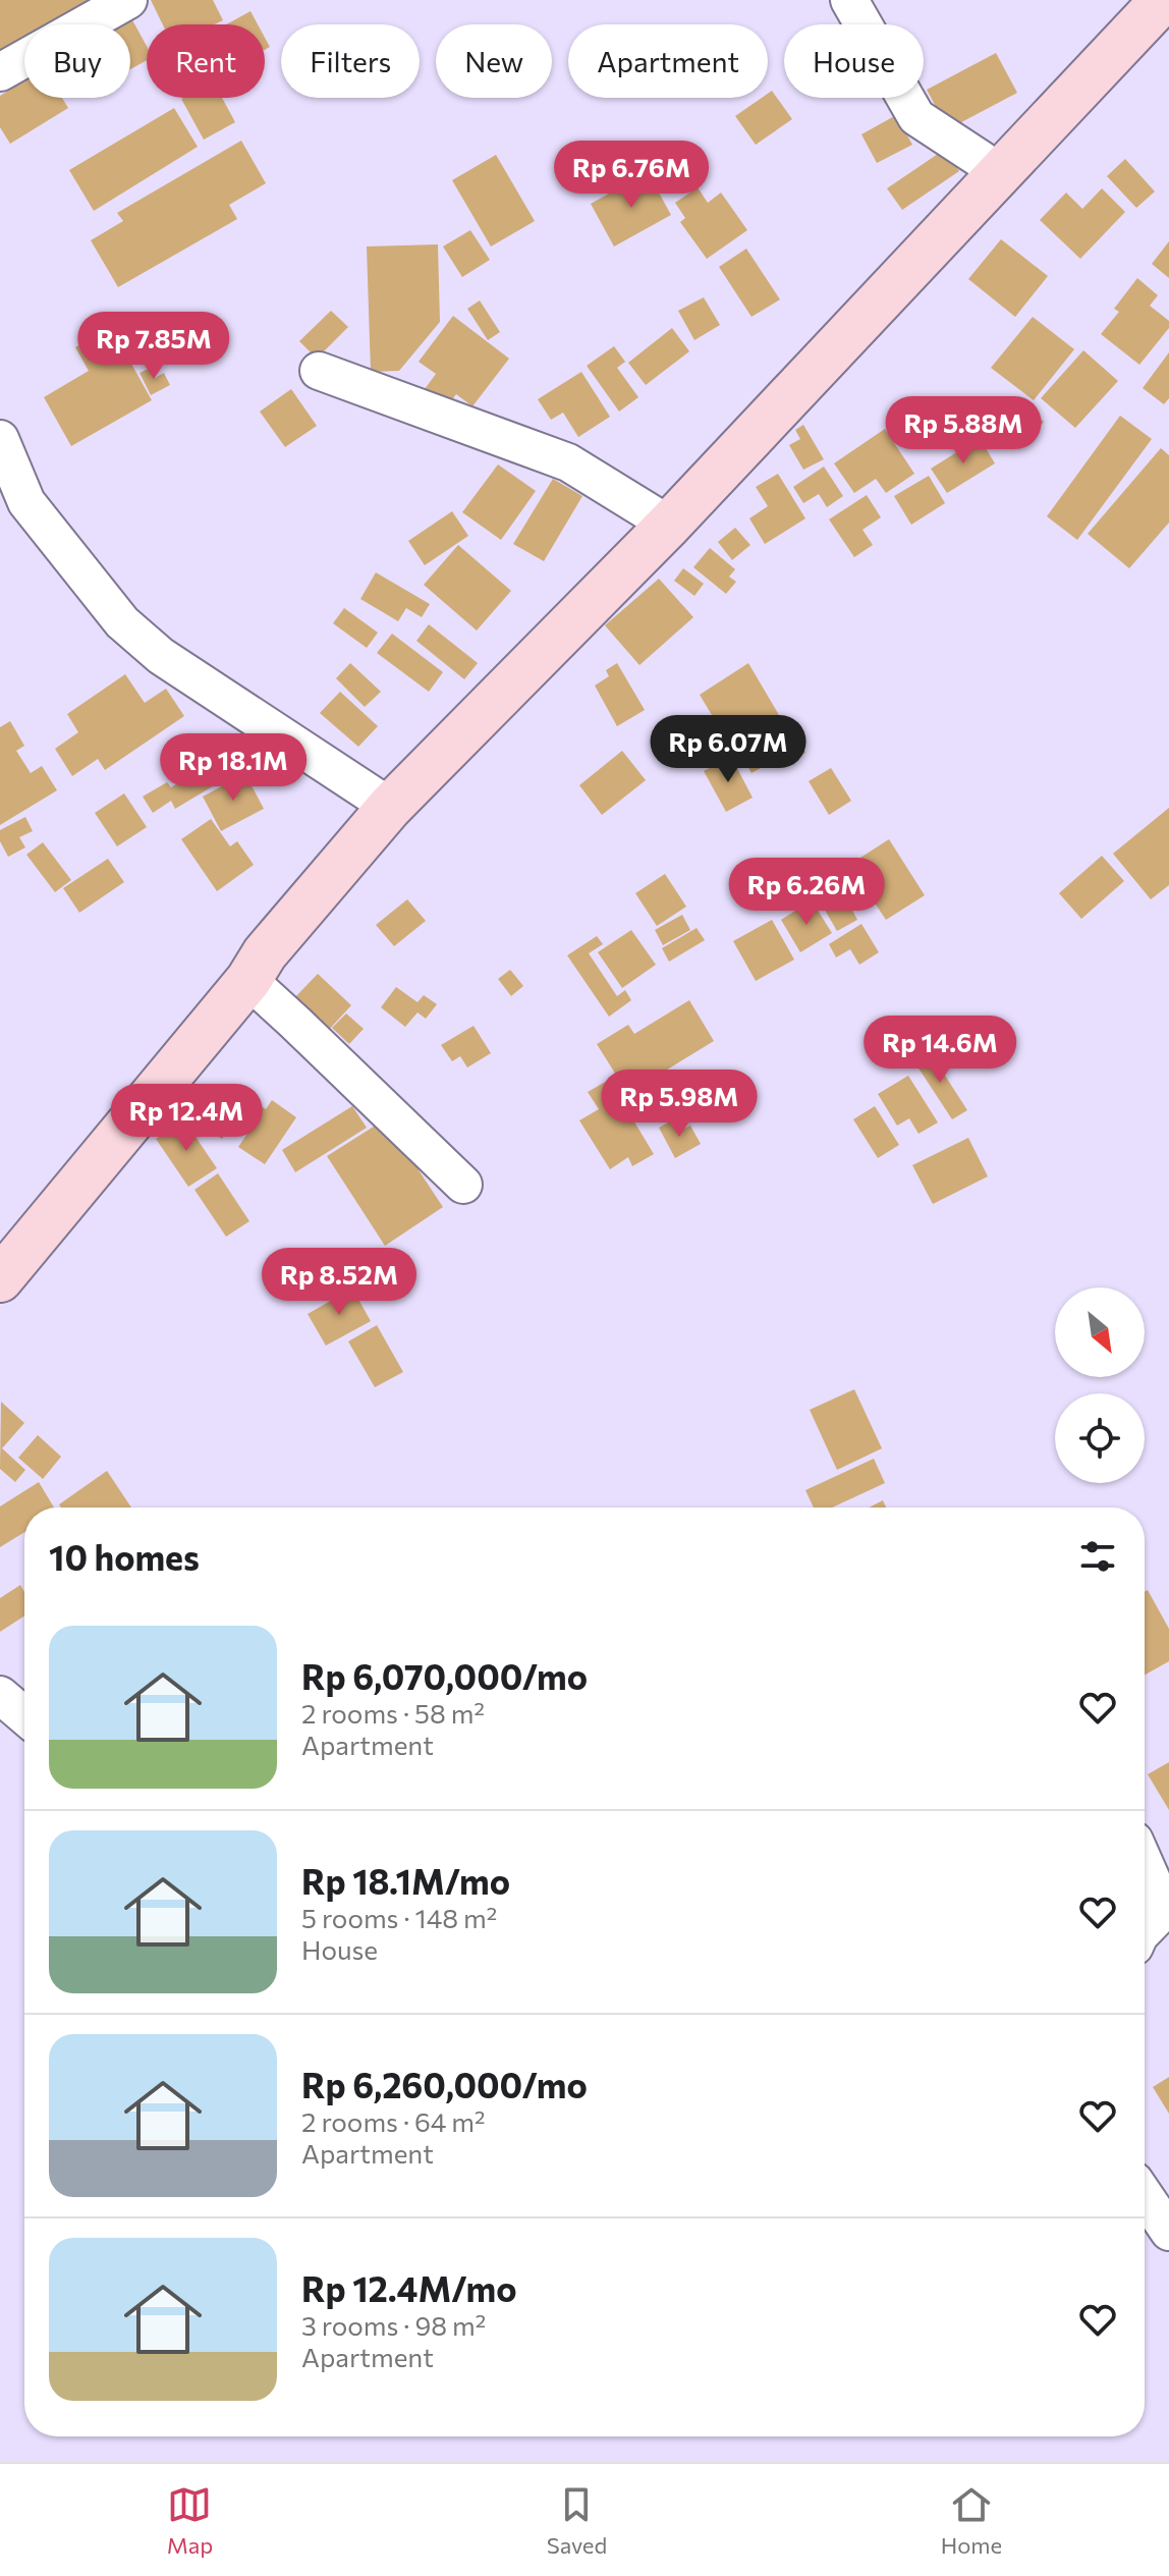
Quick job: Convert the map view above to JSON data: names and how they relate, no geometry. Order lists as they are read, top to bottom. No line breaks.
{"north":"bottom right","page":{"chip":["Buy","Rent","Filters","New","Apartment","House"],"price":["Rp 6.76M","Rp 7.85M","Rp 5.88M","Rp 6.07M","Rp 18.1M","Rp 6.26M","Rp 14.6M","Rp 5.98M","Rp 12.4M","Rp 8.52M"],"heading":"10 homes","list":[{"name":"Rp 6,070,000/mo","note":"2 rooms · 58 m² · Apartment"},{"name":"Rp 18.1M/mo","note":"5 rooms · 148 m² · House"},{"name":"Rp 6,260,000/mo","note":"2 rooms · 64 m² · Apartment"},{"name":"Rp 12.4M/mo","note":"3 rooms · 98 m² · Apartment"}],"tabs":["Map","Saved","Home"]}}
